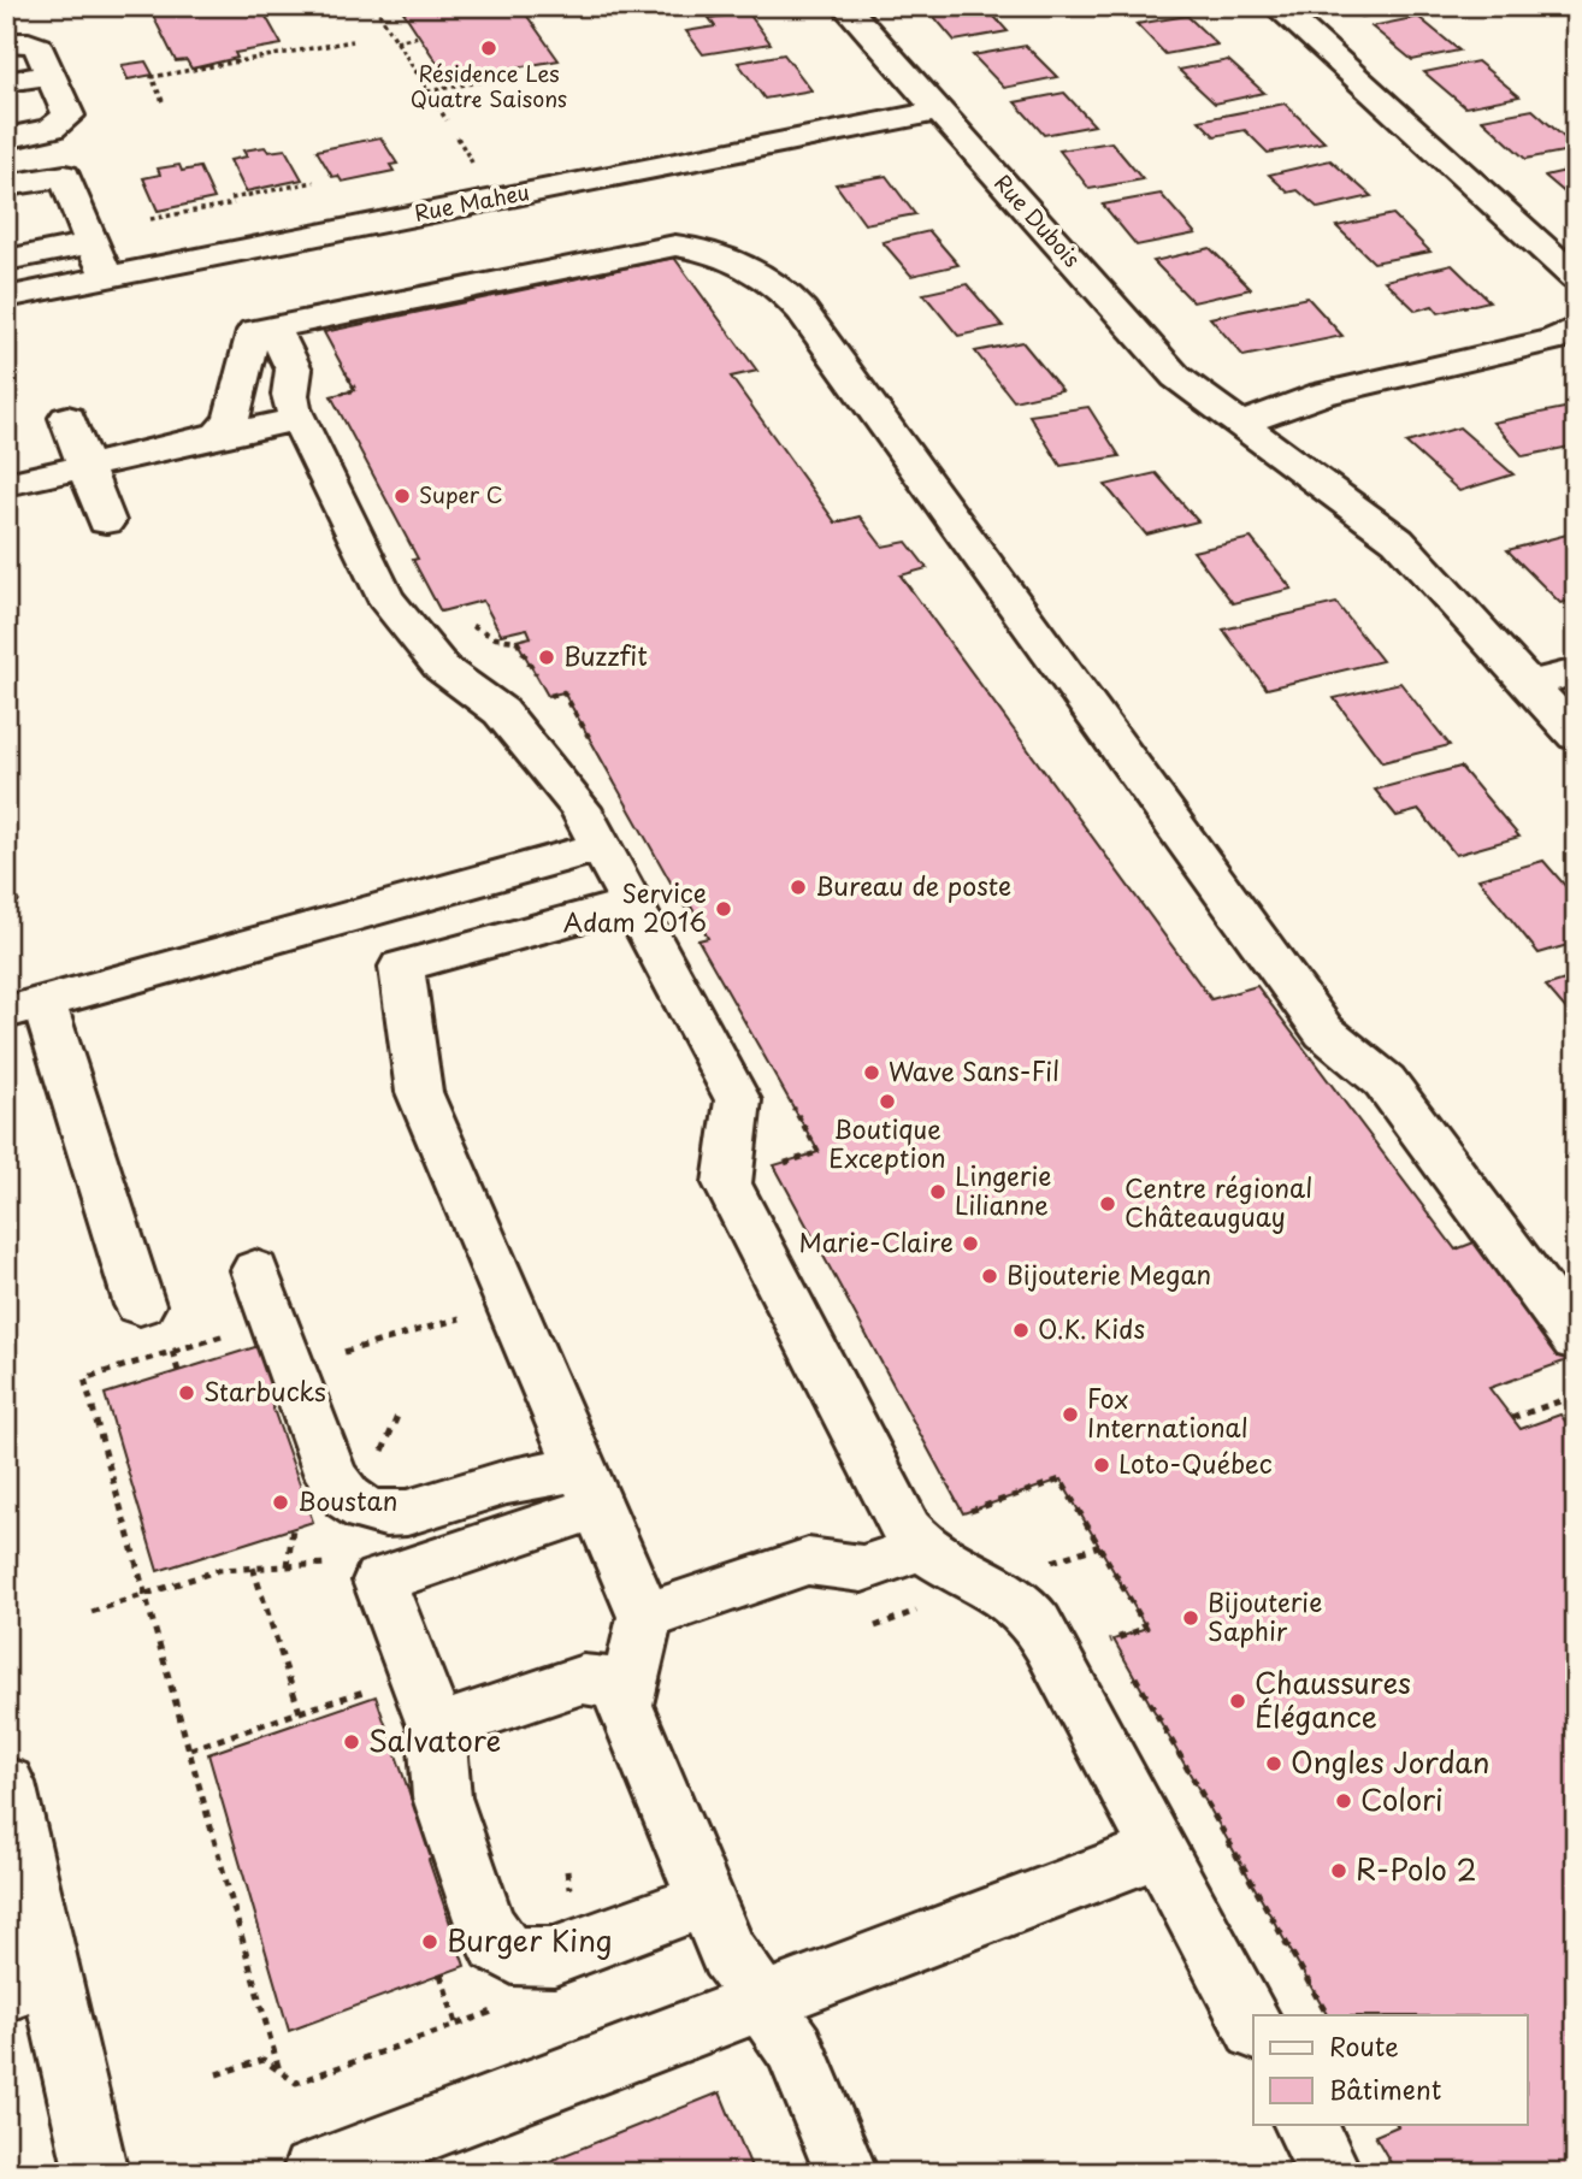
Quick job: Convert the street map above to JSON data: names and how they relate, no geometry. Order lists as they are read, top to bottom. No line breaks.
{"streets":{"street":["Rue Maheu","Rue Dubois"]},"crossings":[["Rue Maheu","Rue Dubois"]],"places":["Résidence Les Quatre Saisons","Super C","Buzzfit","Bureau de poste","Service Adam 2016","Wave Sans-Fil","Boutique Exception","Lingerie Lilianne","Centre régional Châteauguay","Marie-Claire","Bijouterie Megan","O.K. Kids","Starbucks","Fox International","Loto-Québec","Boustan","Bijouterie Saphir","Chaussures Élégance","Salvatore","Ongles Jordan","Colori","R-Polo 2","Burger King"],"legend":["Route","Bâtiment"]}
